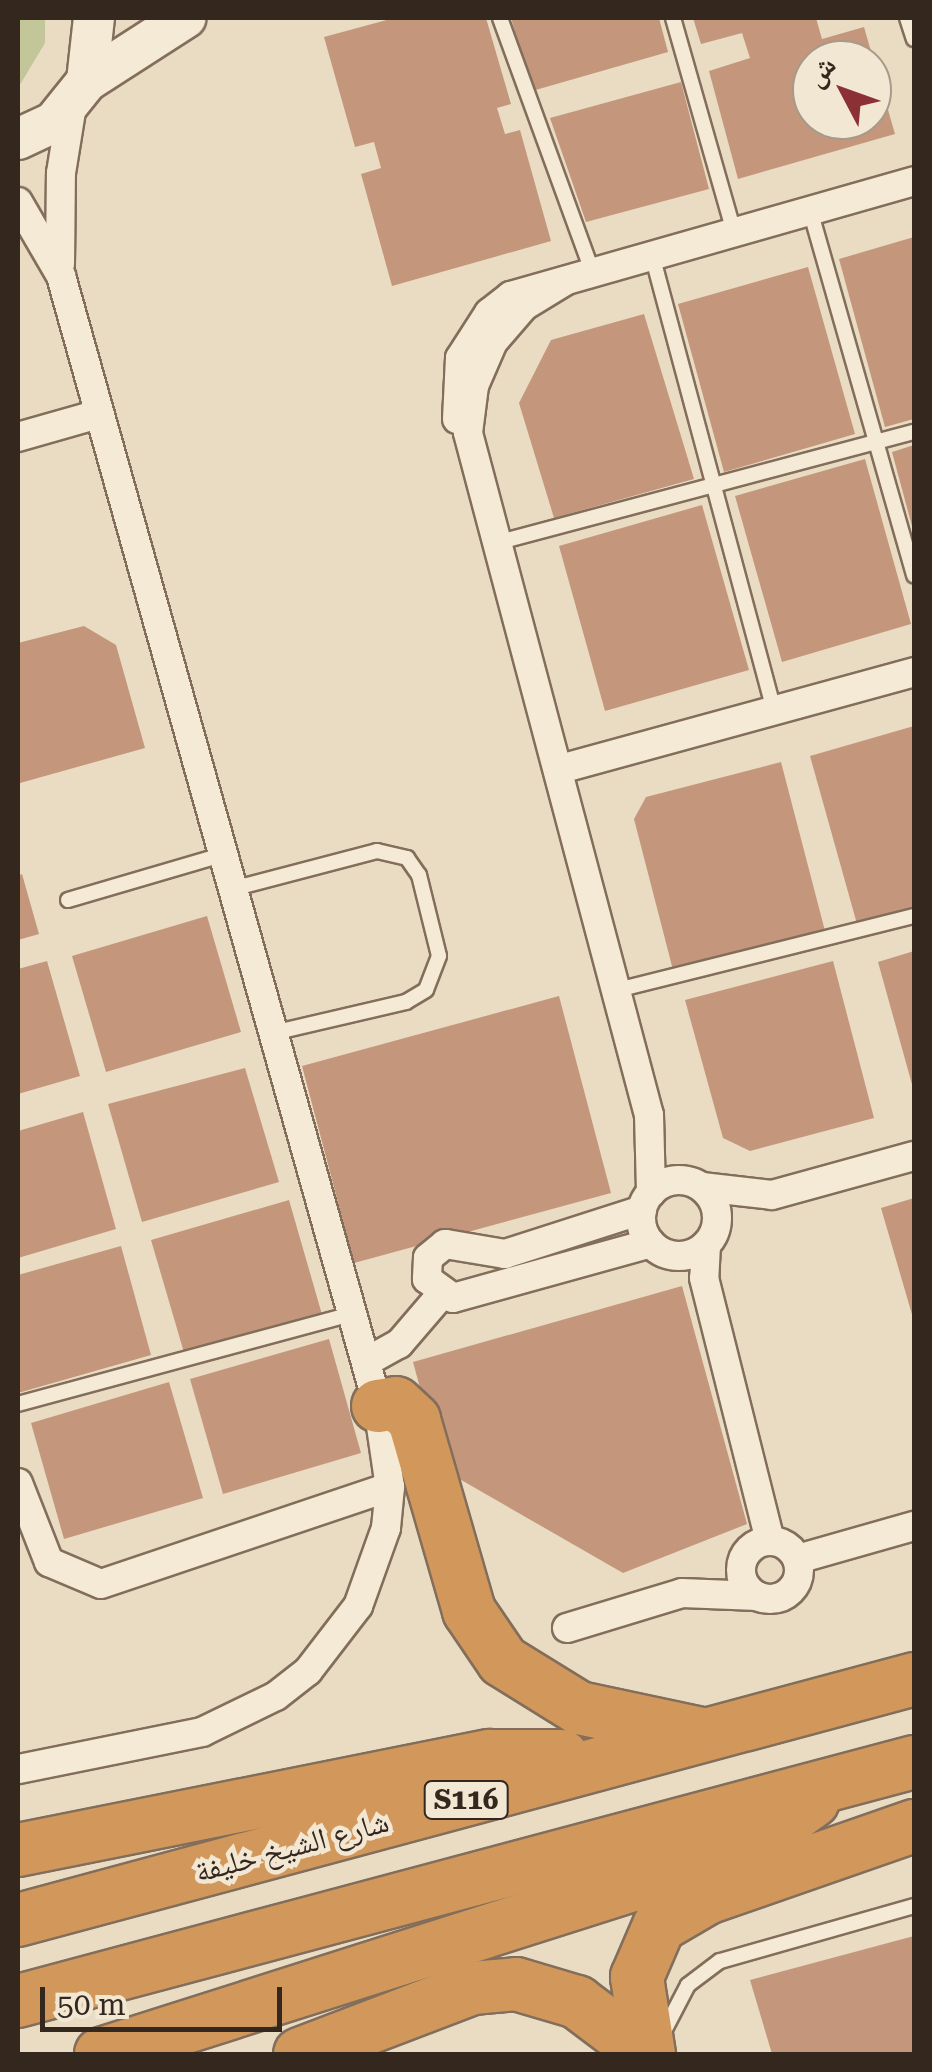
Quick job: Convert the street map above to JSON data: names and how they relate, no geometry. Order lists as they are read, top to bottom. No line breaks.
{"streets":{"highway":["S116","شارع الشيخ خليفة"]},"scale_bar":"50 m","north":"top left"}
